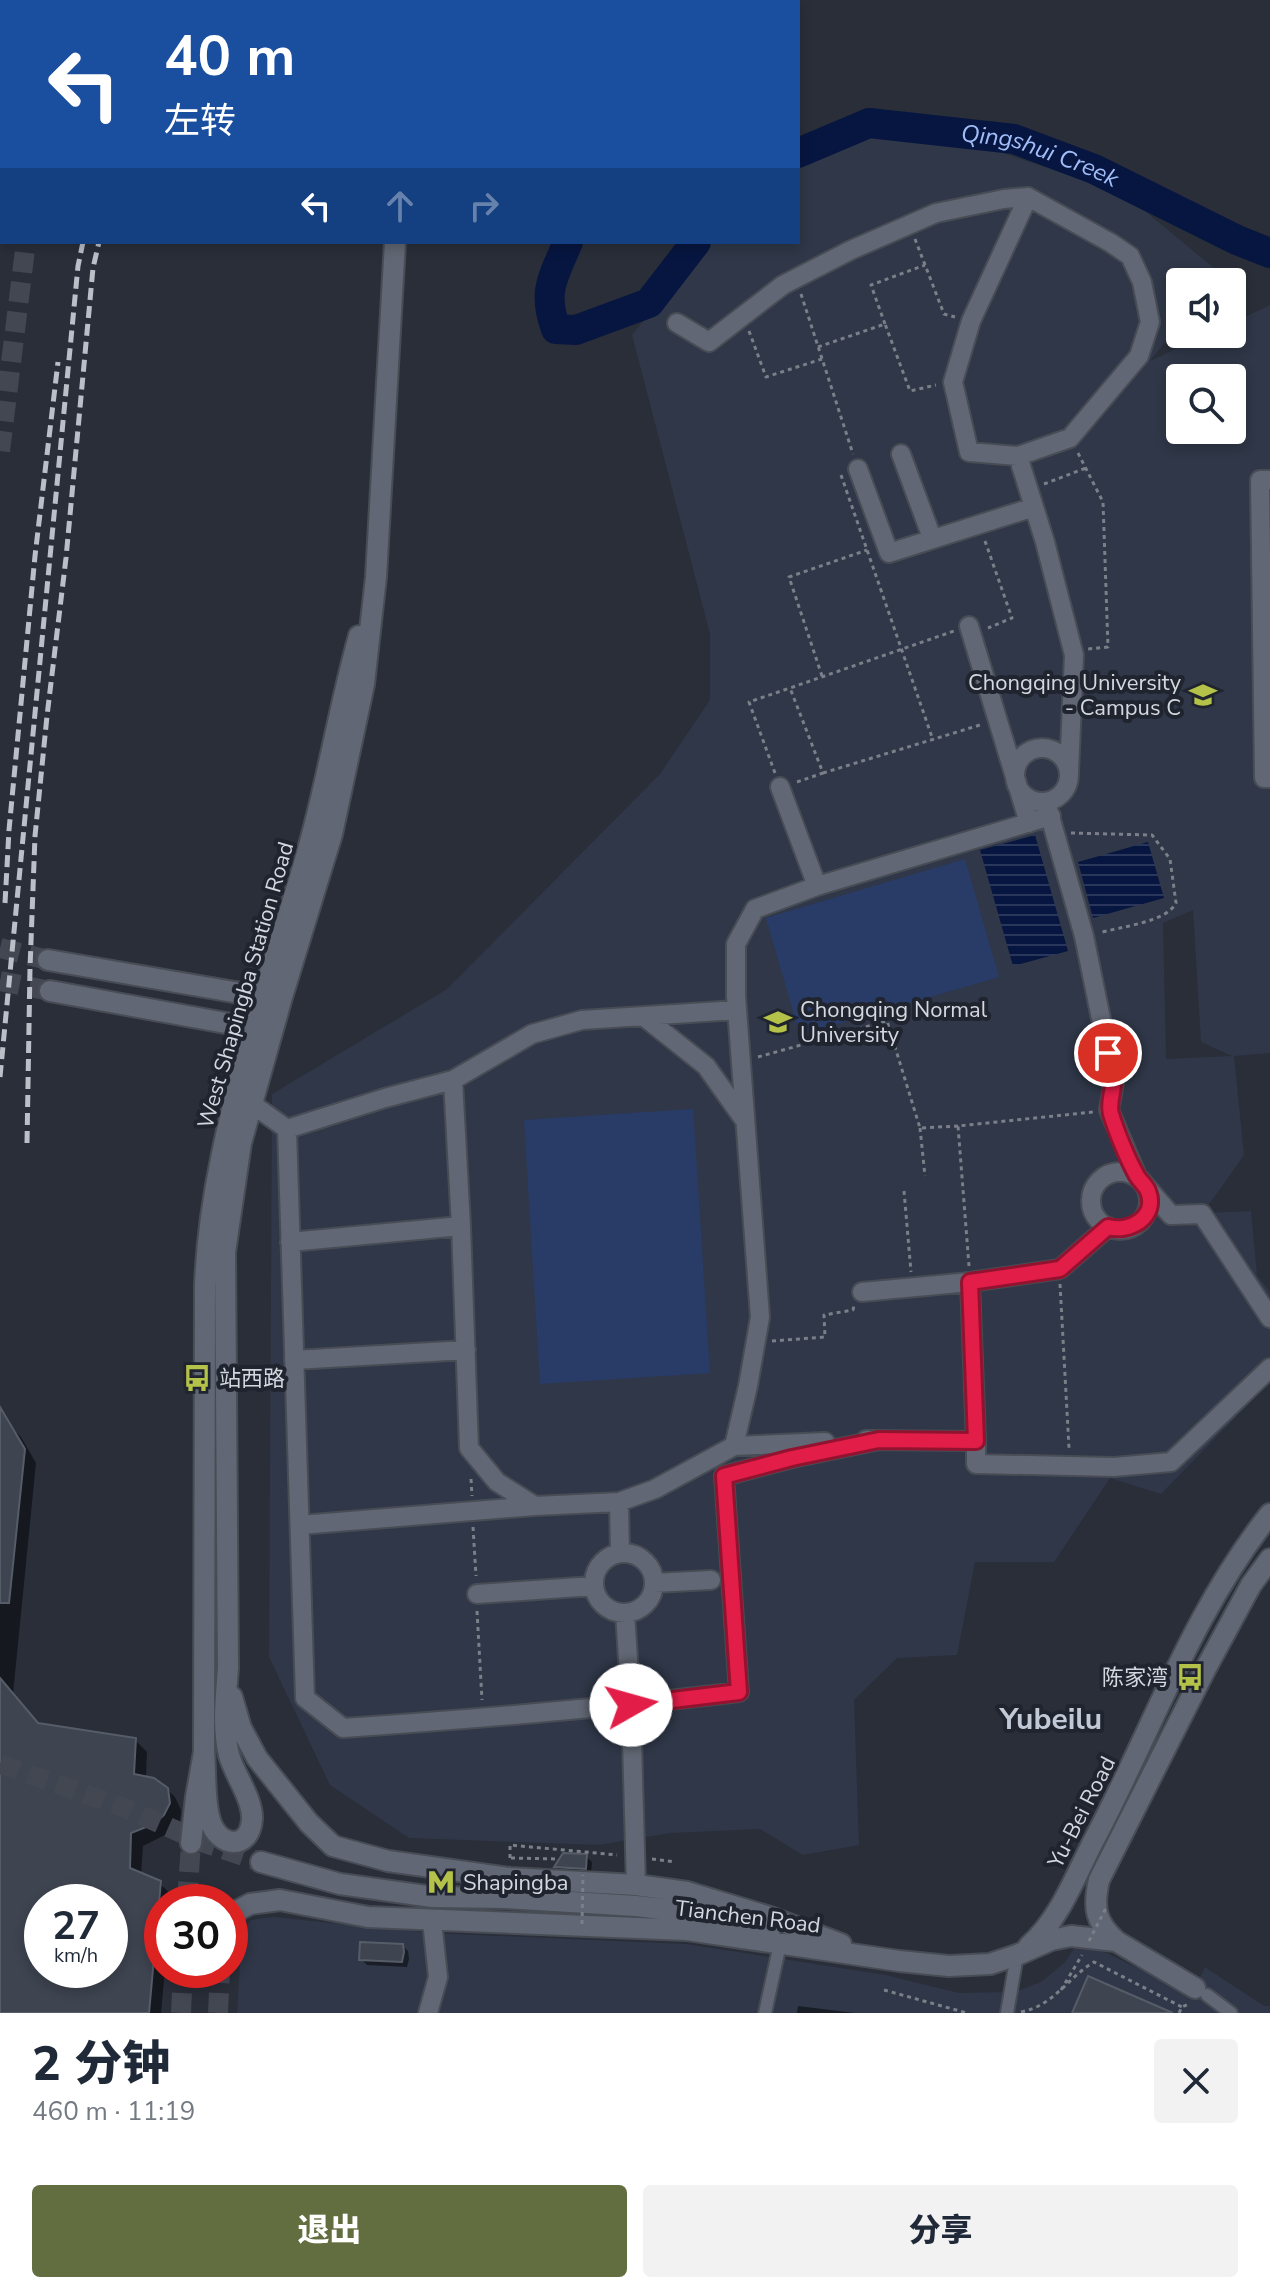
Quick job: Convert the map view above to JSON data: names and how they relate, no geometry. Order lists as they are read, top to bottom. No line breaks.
{"streets":{"main road":["West Shapingba Station Road","Yu-Bei Road","Tianchen Road"]},"crossings":[["Yu-Bei Road","Tianchen Road"]],"districts":["Yubeilu"],"water":["Qingshui Creek"],"places":{"school or university":["Chongqing University - Campus C","Chongqing Normal University"],"bus stop":["站西路","陈家湾"],"metro station":["Shapingba"]},"page":{"turn":["40 m","左转"],"speed":"27 km/h","limit":"30","heading":["2 分钟","460 m · 11:19"],"buttons":["退出","分享"]}}
